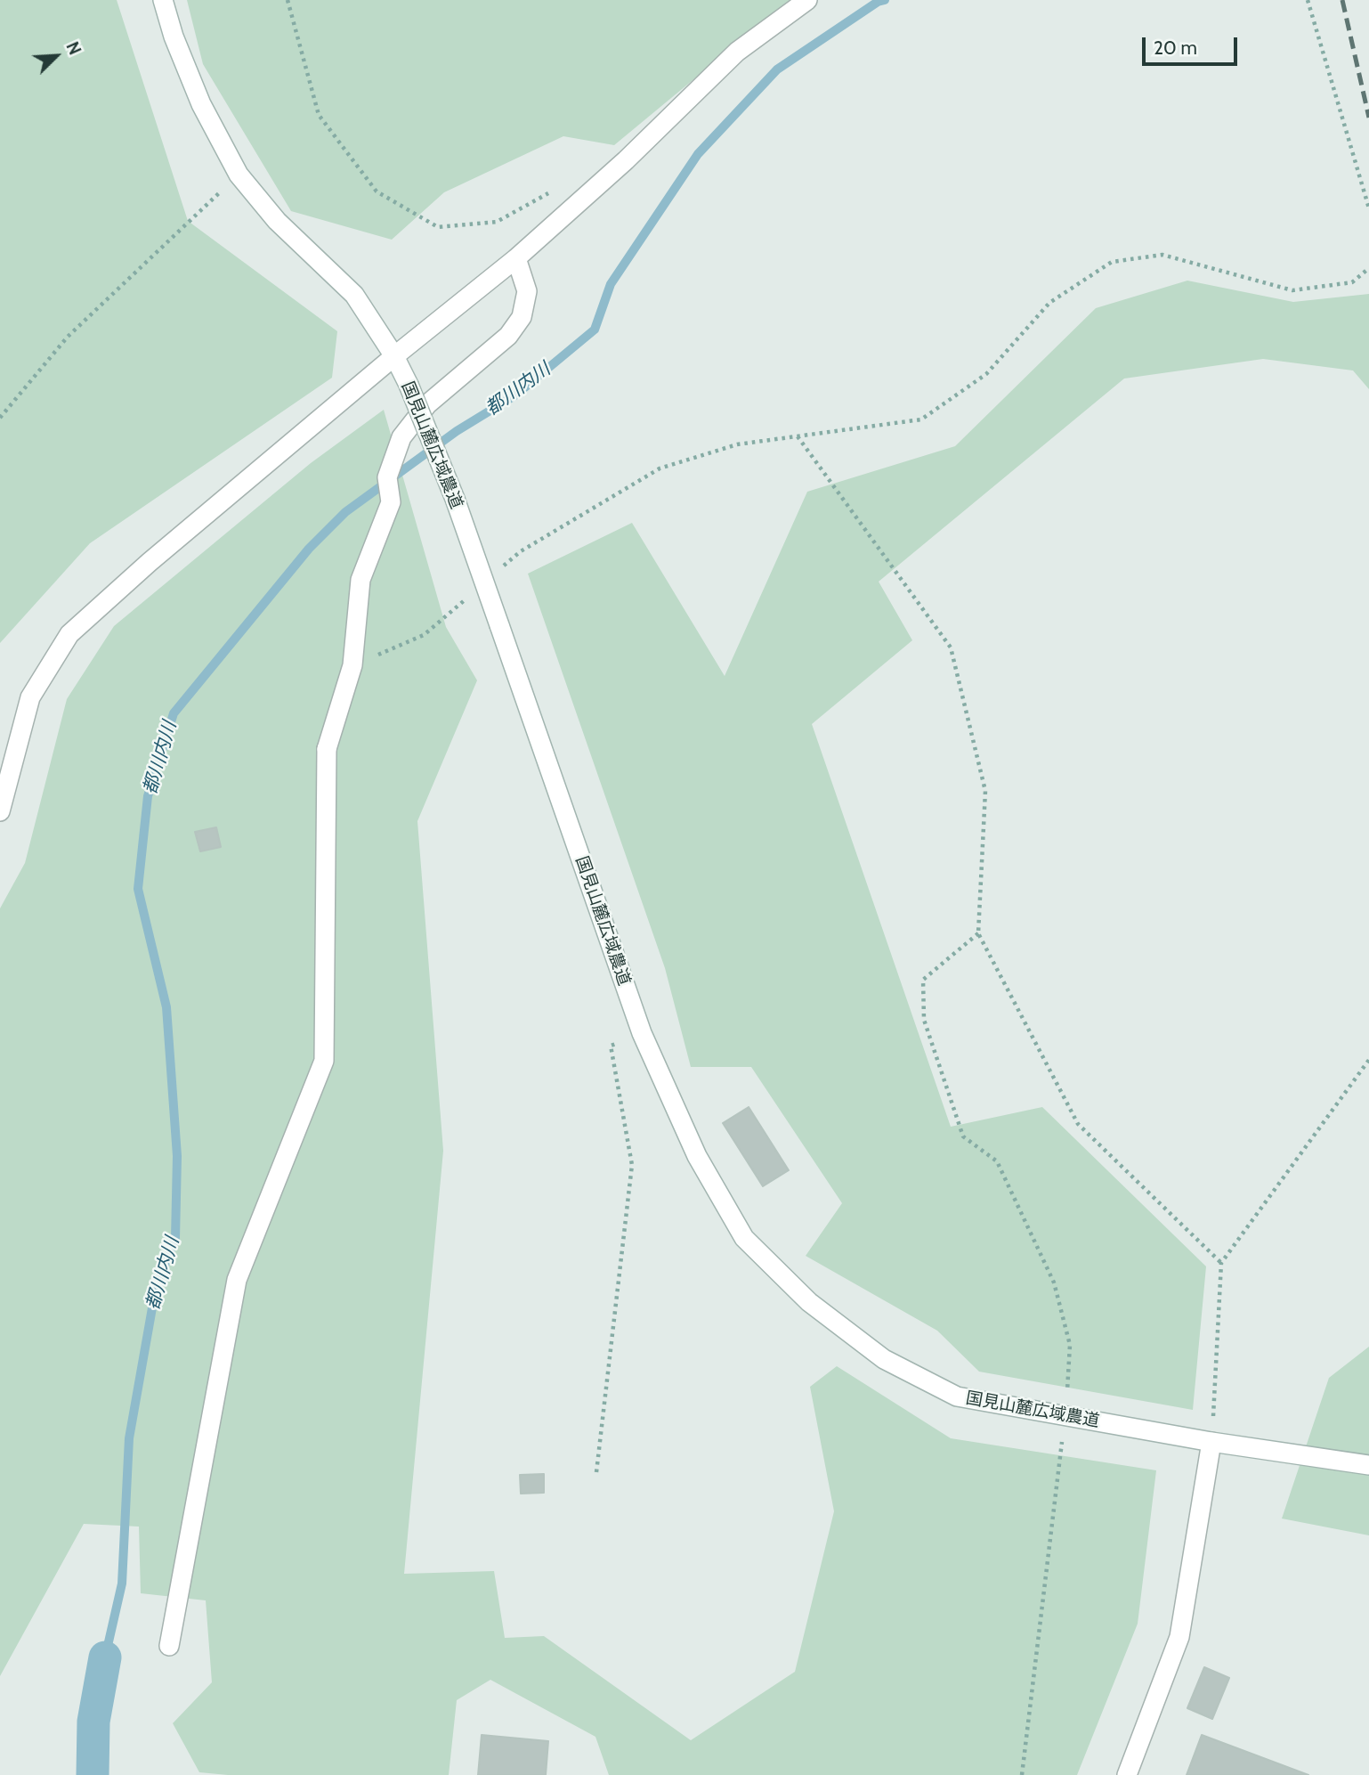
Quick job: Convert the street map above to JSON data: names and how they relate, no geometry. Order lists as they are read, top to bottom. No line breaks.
{"streets":{"street":["国見山麓広域農道"]},"water":["都川内川"],"scale_bar":"20 m","north":"top right"}
